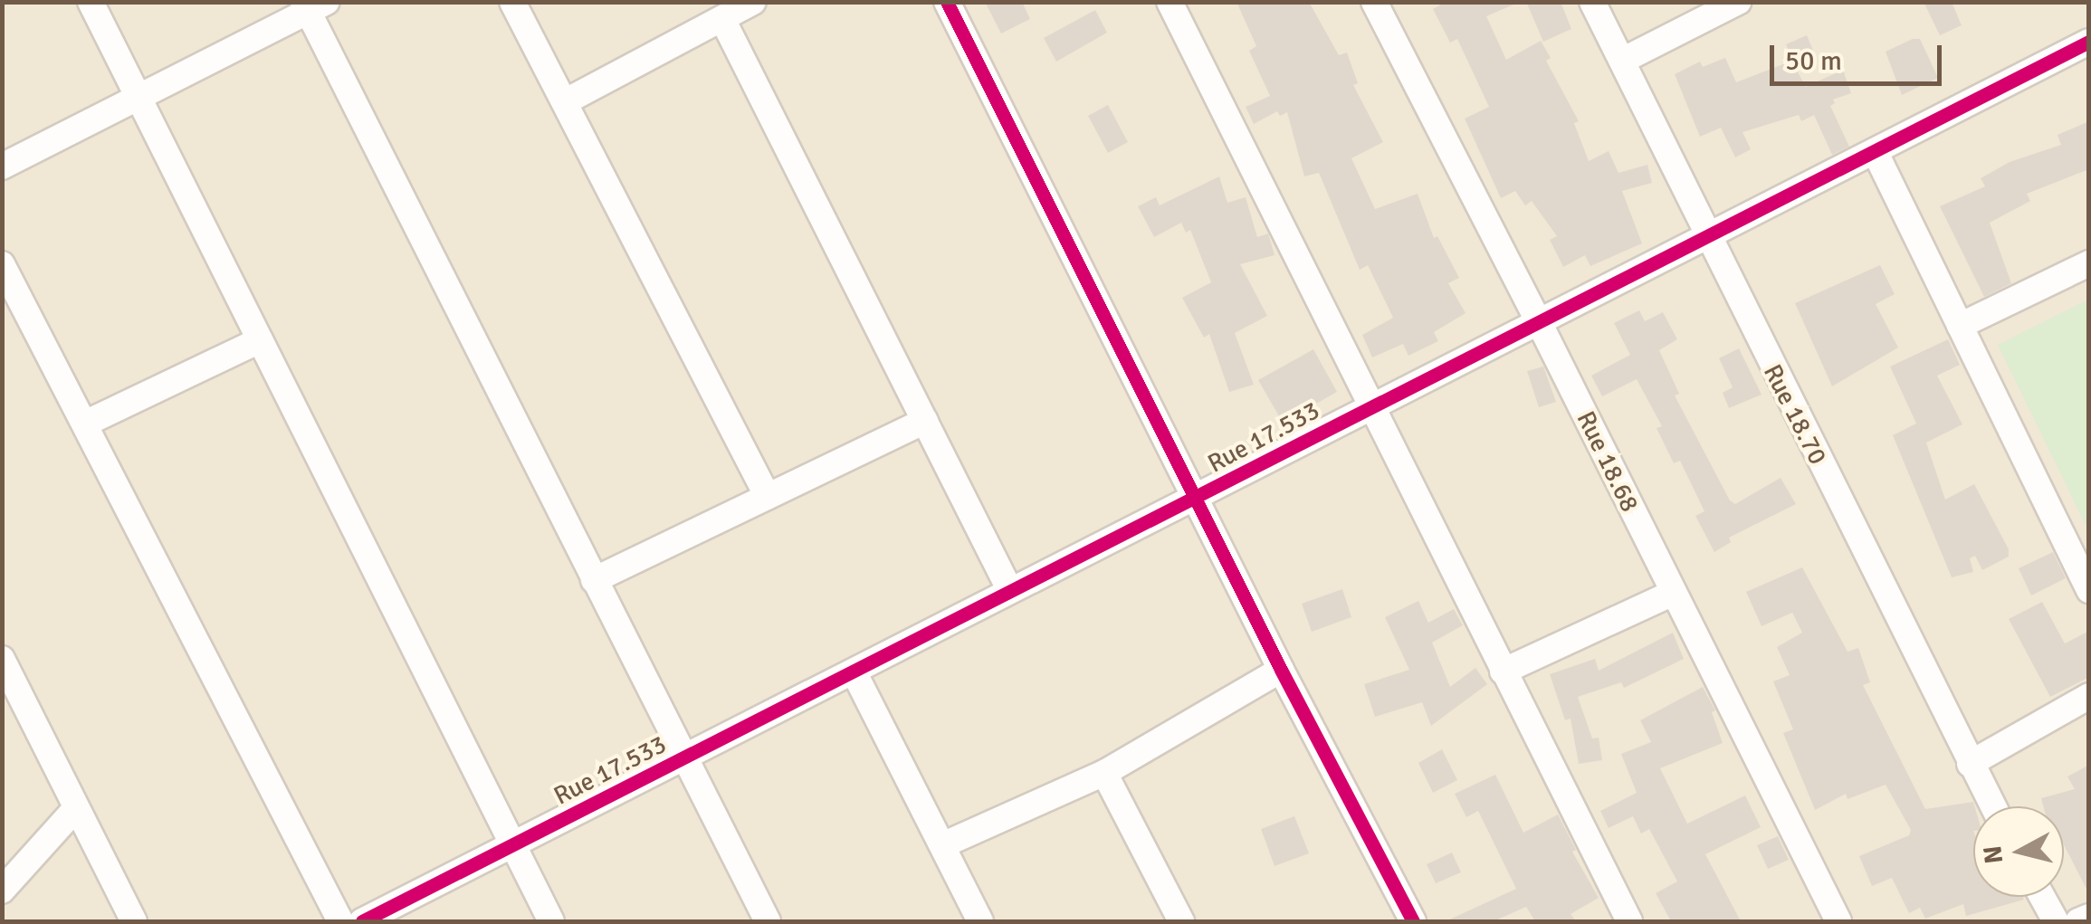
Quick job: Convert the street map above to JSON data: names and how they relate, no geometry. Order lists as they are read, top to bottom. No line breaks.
{"streets":{"street":["Rue 18.70","Rue 17.533","Rue 18.68"]},"crossings":[["Rue 18.70","Rue 17.533"],["Rue 17.533","Rue 18.68"]],"scale_bar":"50 m","north":"left"}
